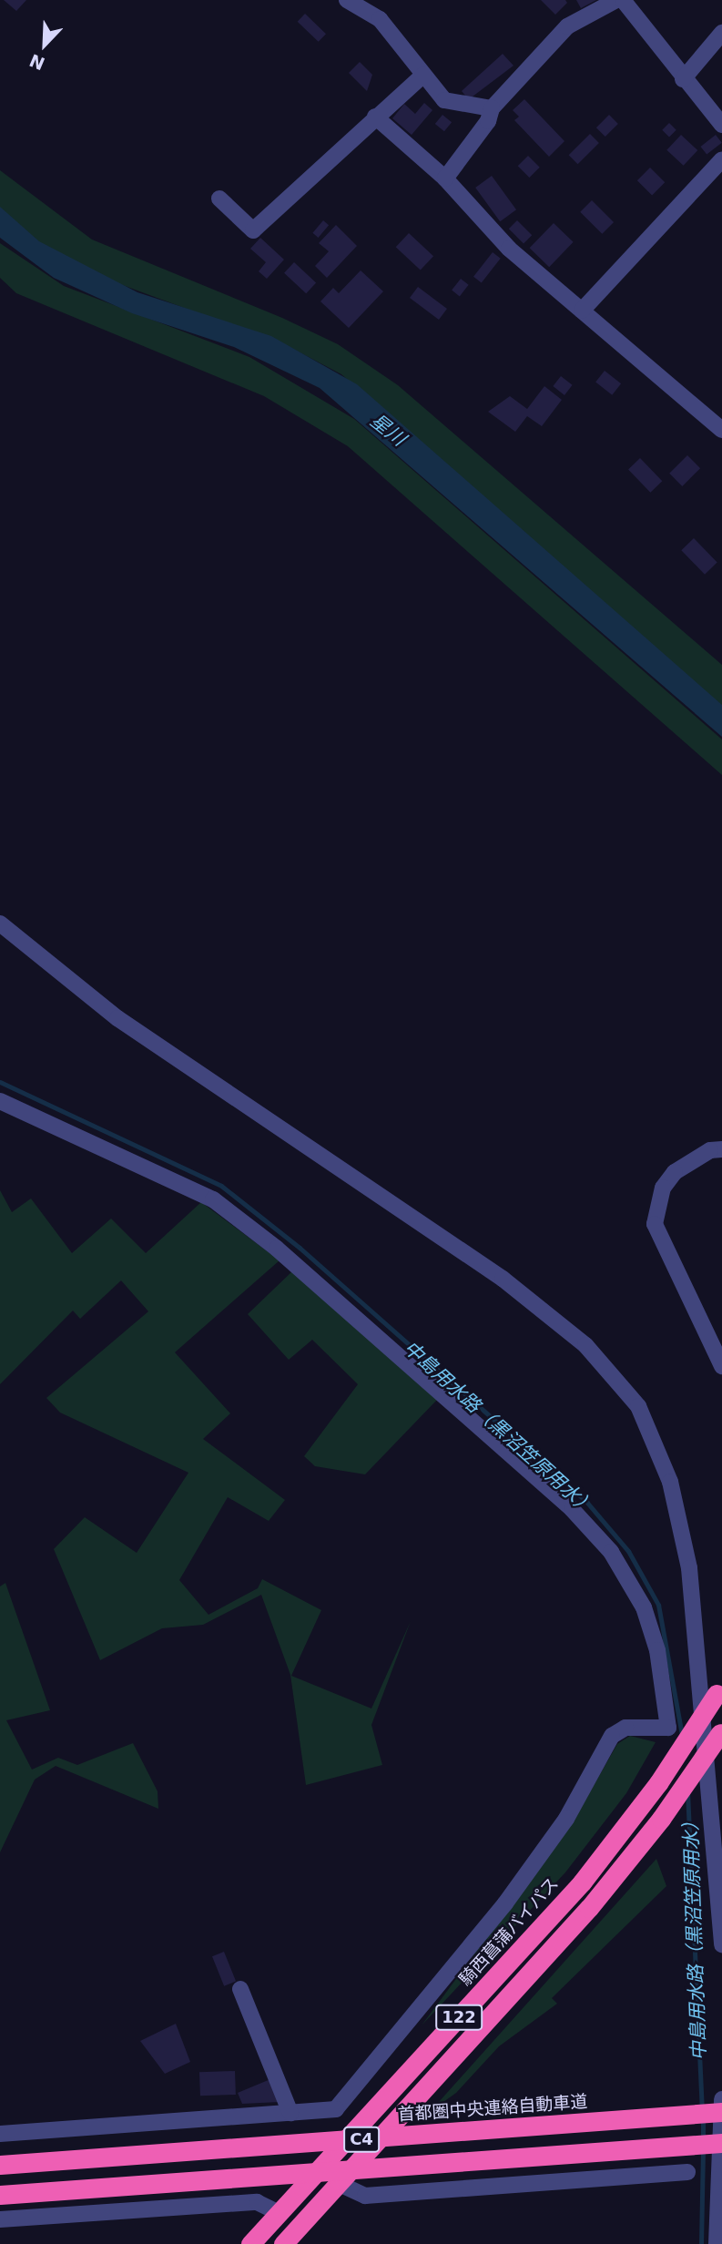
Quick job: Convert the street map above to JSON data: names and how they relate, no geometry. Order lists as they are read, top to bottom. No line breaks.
{"streets":{"highway":["騎西菖蒲バイパス","122","首都圏中央連絡自動車道","C4"]},"water":["星川","中島用水路（黒沼笠原用水）"],"north":"bottom left"}
